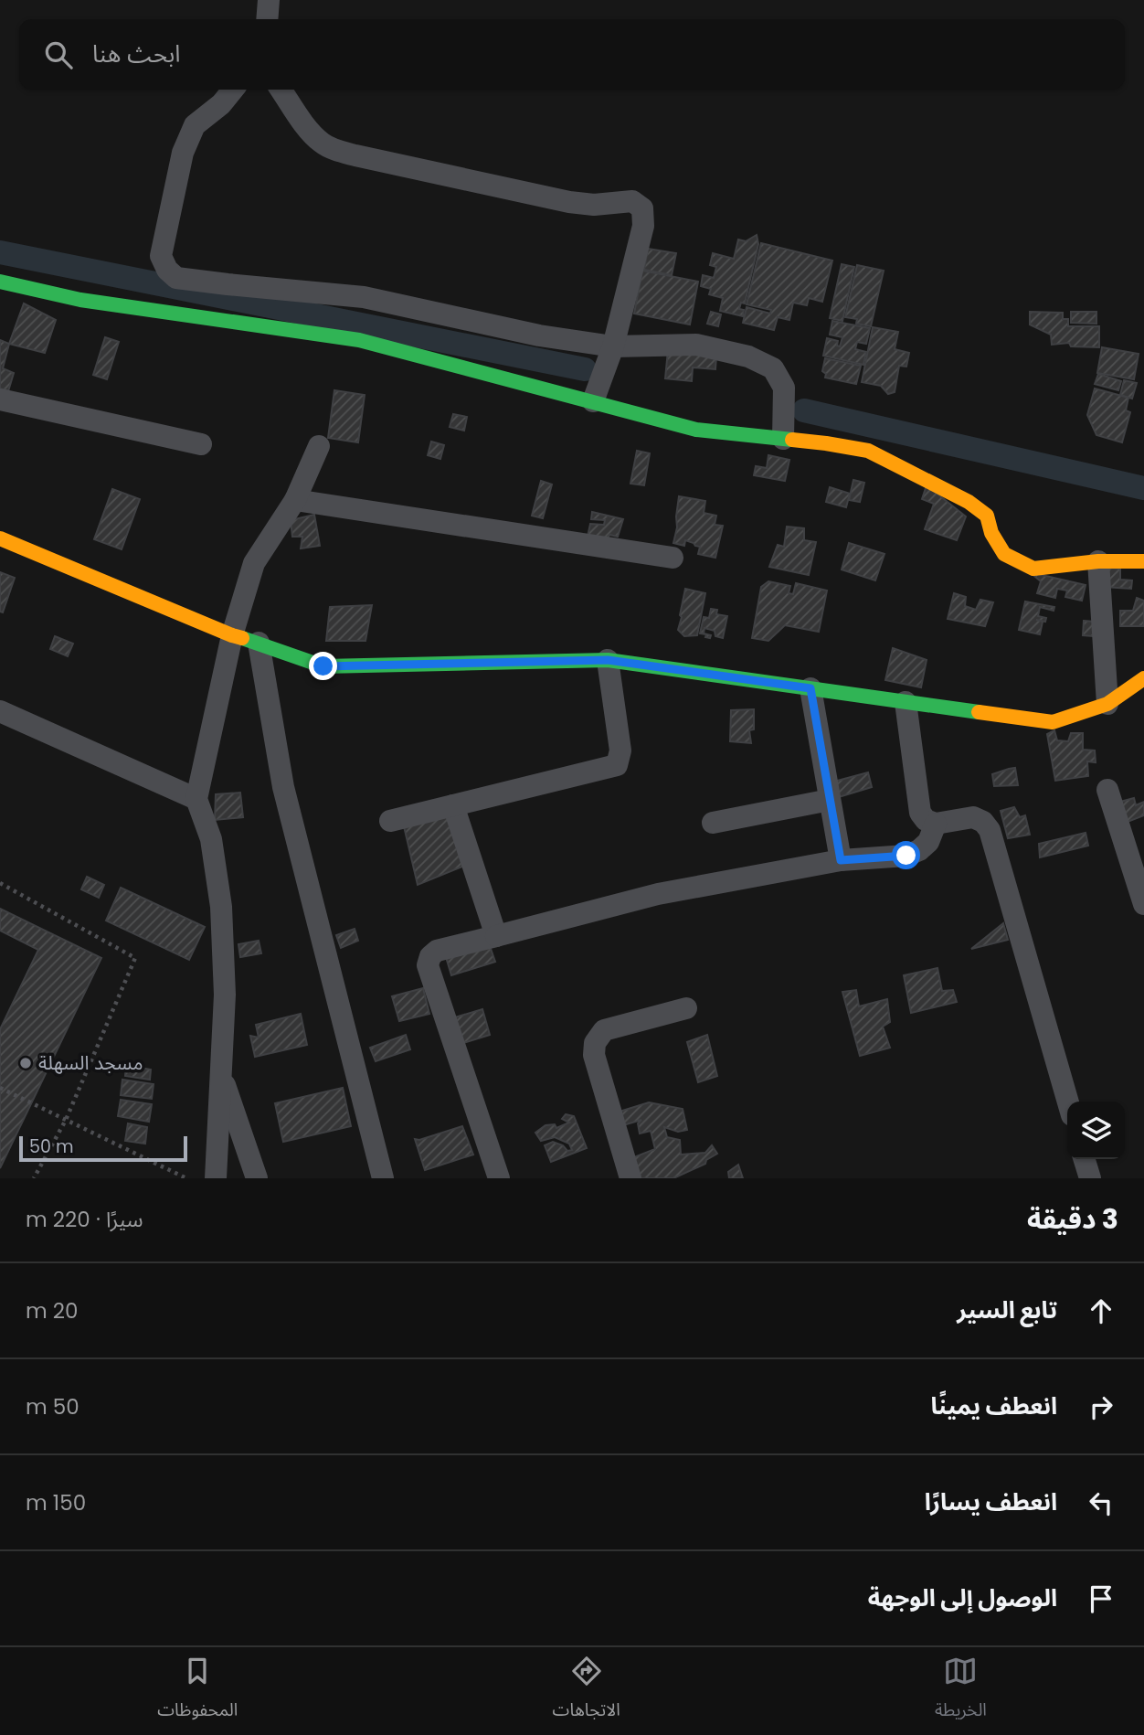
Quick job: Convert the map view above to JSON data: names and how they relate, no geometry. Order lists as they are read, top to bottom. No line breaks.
{"places":["مسجد السهلة"],"scale_bar":"50 m","page":{"search":"ابحث هنا","scale":"50 m","heading":["3 دقيقة","سيرًا · 220 m"],"list":[["تابع السير","20 m"],["انعطف يمينًا","50 m"],["انعطف يسارًا","150 m"],"الوصول إلى الوجهة"],"nav":["الخريطة","الاتجاهات","المحفوظات"]}}
